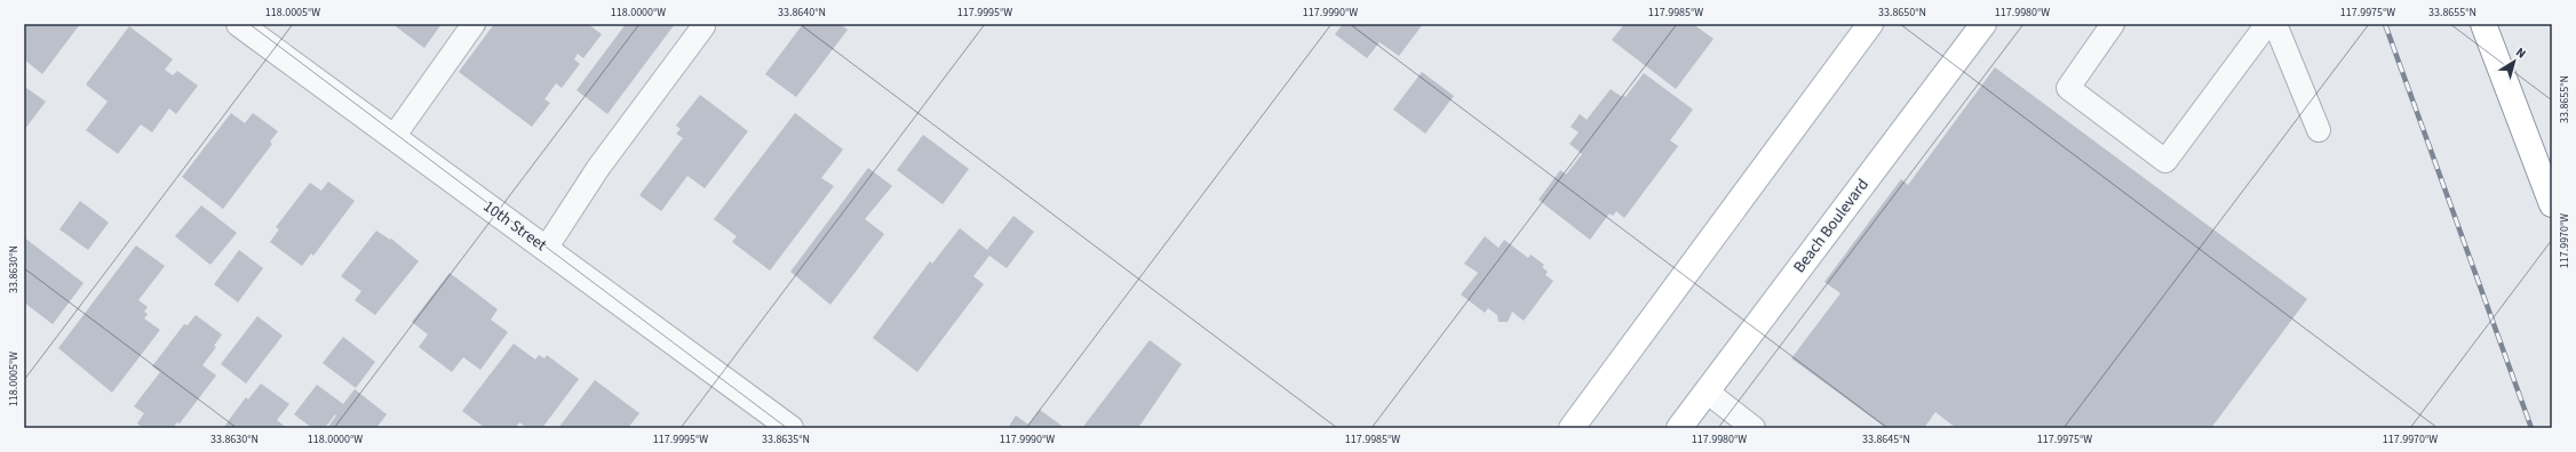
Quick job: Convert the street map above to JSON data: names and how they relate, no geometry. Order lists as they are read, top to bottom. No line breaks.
{"streets":{"main road":["Beach Boulevard"],"street":["10th Street"]},"north":"top right","coordinates":["118.0005°W","118.0000°W","33.8640°N","117.9995°W","117.9990°W","117.9985°W","33.8650°N","117.9980°W","117.9975°W","33.8655°N","117.9970°W","33.8630°N","33.8635°N","33.8645°N"]}
